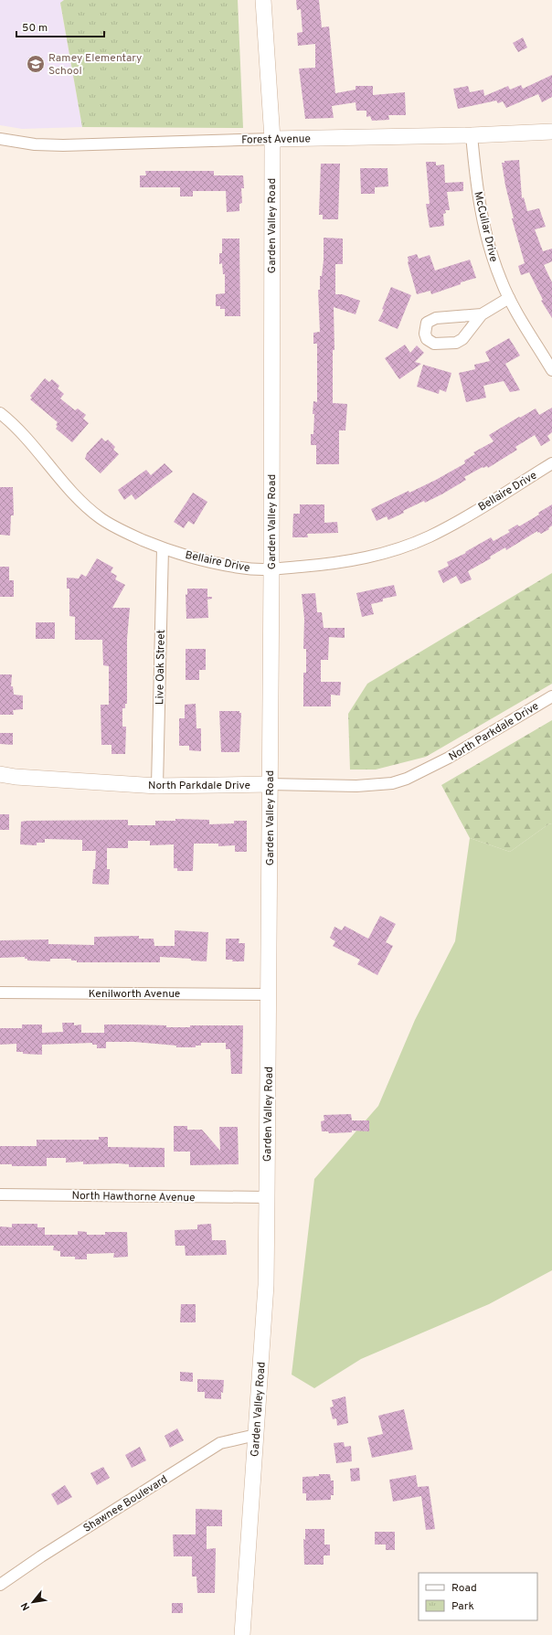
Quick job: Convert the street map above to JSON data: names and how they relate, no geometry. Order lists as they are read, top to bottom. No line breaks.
{"streets":{"street":["Forest Avenue","Garden Valley Road","McCullar Drive","Bellaire Drive","Live Oak Street","North Parkdale Drive","Kenilworth Avenue","North Hawthorne Avenue","Shawnee Boulevard"]},"crossings":[["Forest Avenue","Garden Valley Road"],["Forest Avenue","McCullar Drive"],["Garden Valley Road","Bellaire Drive"],["Garden Valley Road","North Parkdale Drive"],["Garden Valley Road","Kenilworth Avenue"],["Garden Valley Road","North Hawthorne Avenue"],["Garden Valley Road","Shawnee Boulevard"],["Bellaire Drive","Live Oak Street"],["Live Oak Street","North Parkdale Drive"]],"places":{"school or university":["Ramey Elementary School"]},"legend":["Road","Park"],"scale_bar":"50 m","north":"bottom left"}
